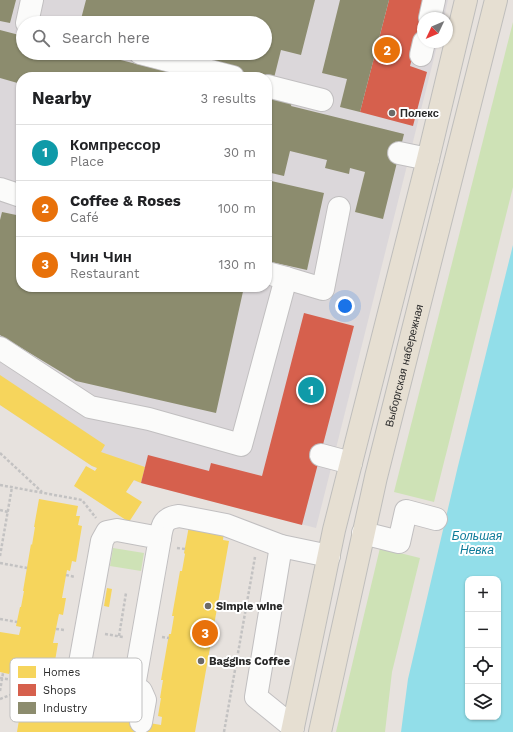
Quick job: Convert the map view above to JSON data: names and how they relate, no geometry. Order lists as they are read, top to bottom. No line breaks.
{"streets":{"main road":["Выборгская набережная"]},"water":["Большая Невка"],"places":["Полекс","Simple wine","Baggins Coffee"],"legend":["Homes","Shops","Industry"],"north":"bottom left","page":{"search":"Search here","pins":["2","1","3"],"heading":["Nearby","3 results"],"list":[{"mark":"1","name":"Компрессор","note":"Place","value":"30 m"},{"mark":"2","name":"Coffee & Roses","note":"Café","value":"100 m"},{"mark":"3","name":"Чин Чин","note":"Restaurant","value":"130 m"}],"map_buttons":["+","−"]}}
